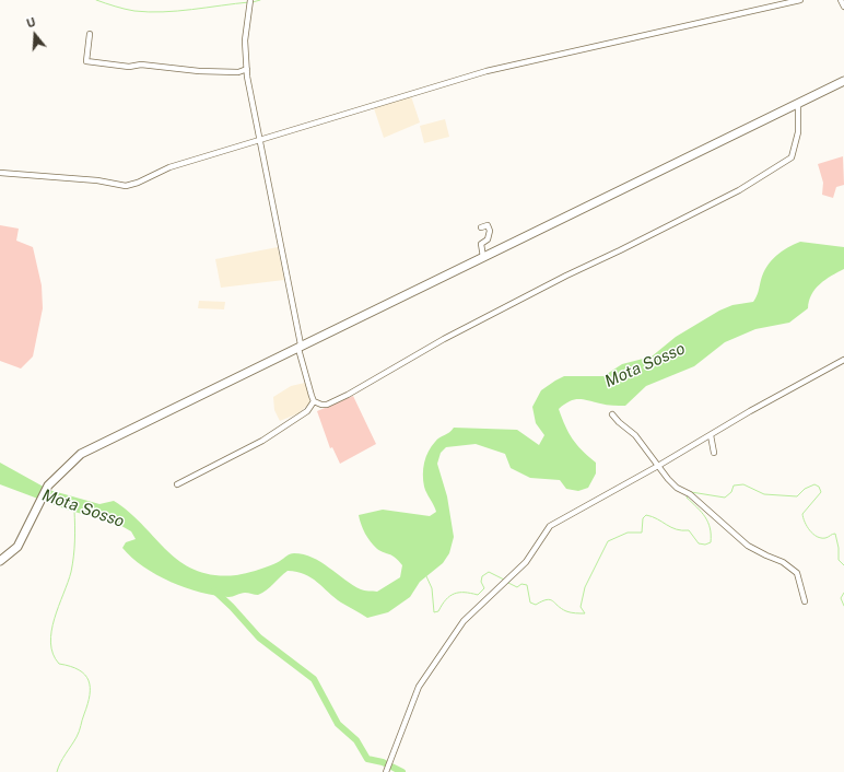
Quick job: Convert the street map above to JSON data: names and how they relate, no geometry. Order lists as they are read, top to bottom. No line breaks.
{"water":["Mota Sosso"],"north":"top"}
